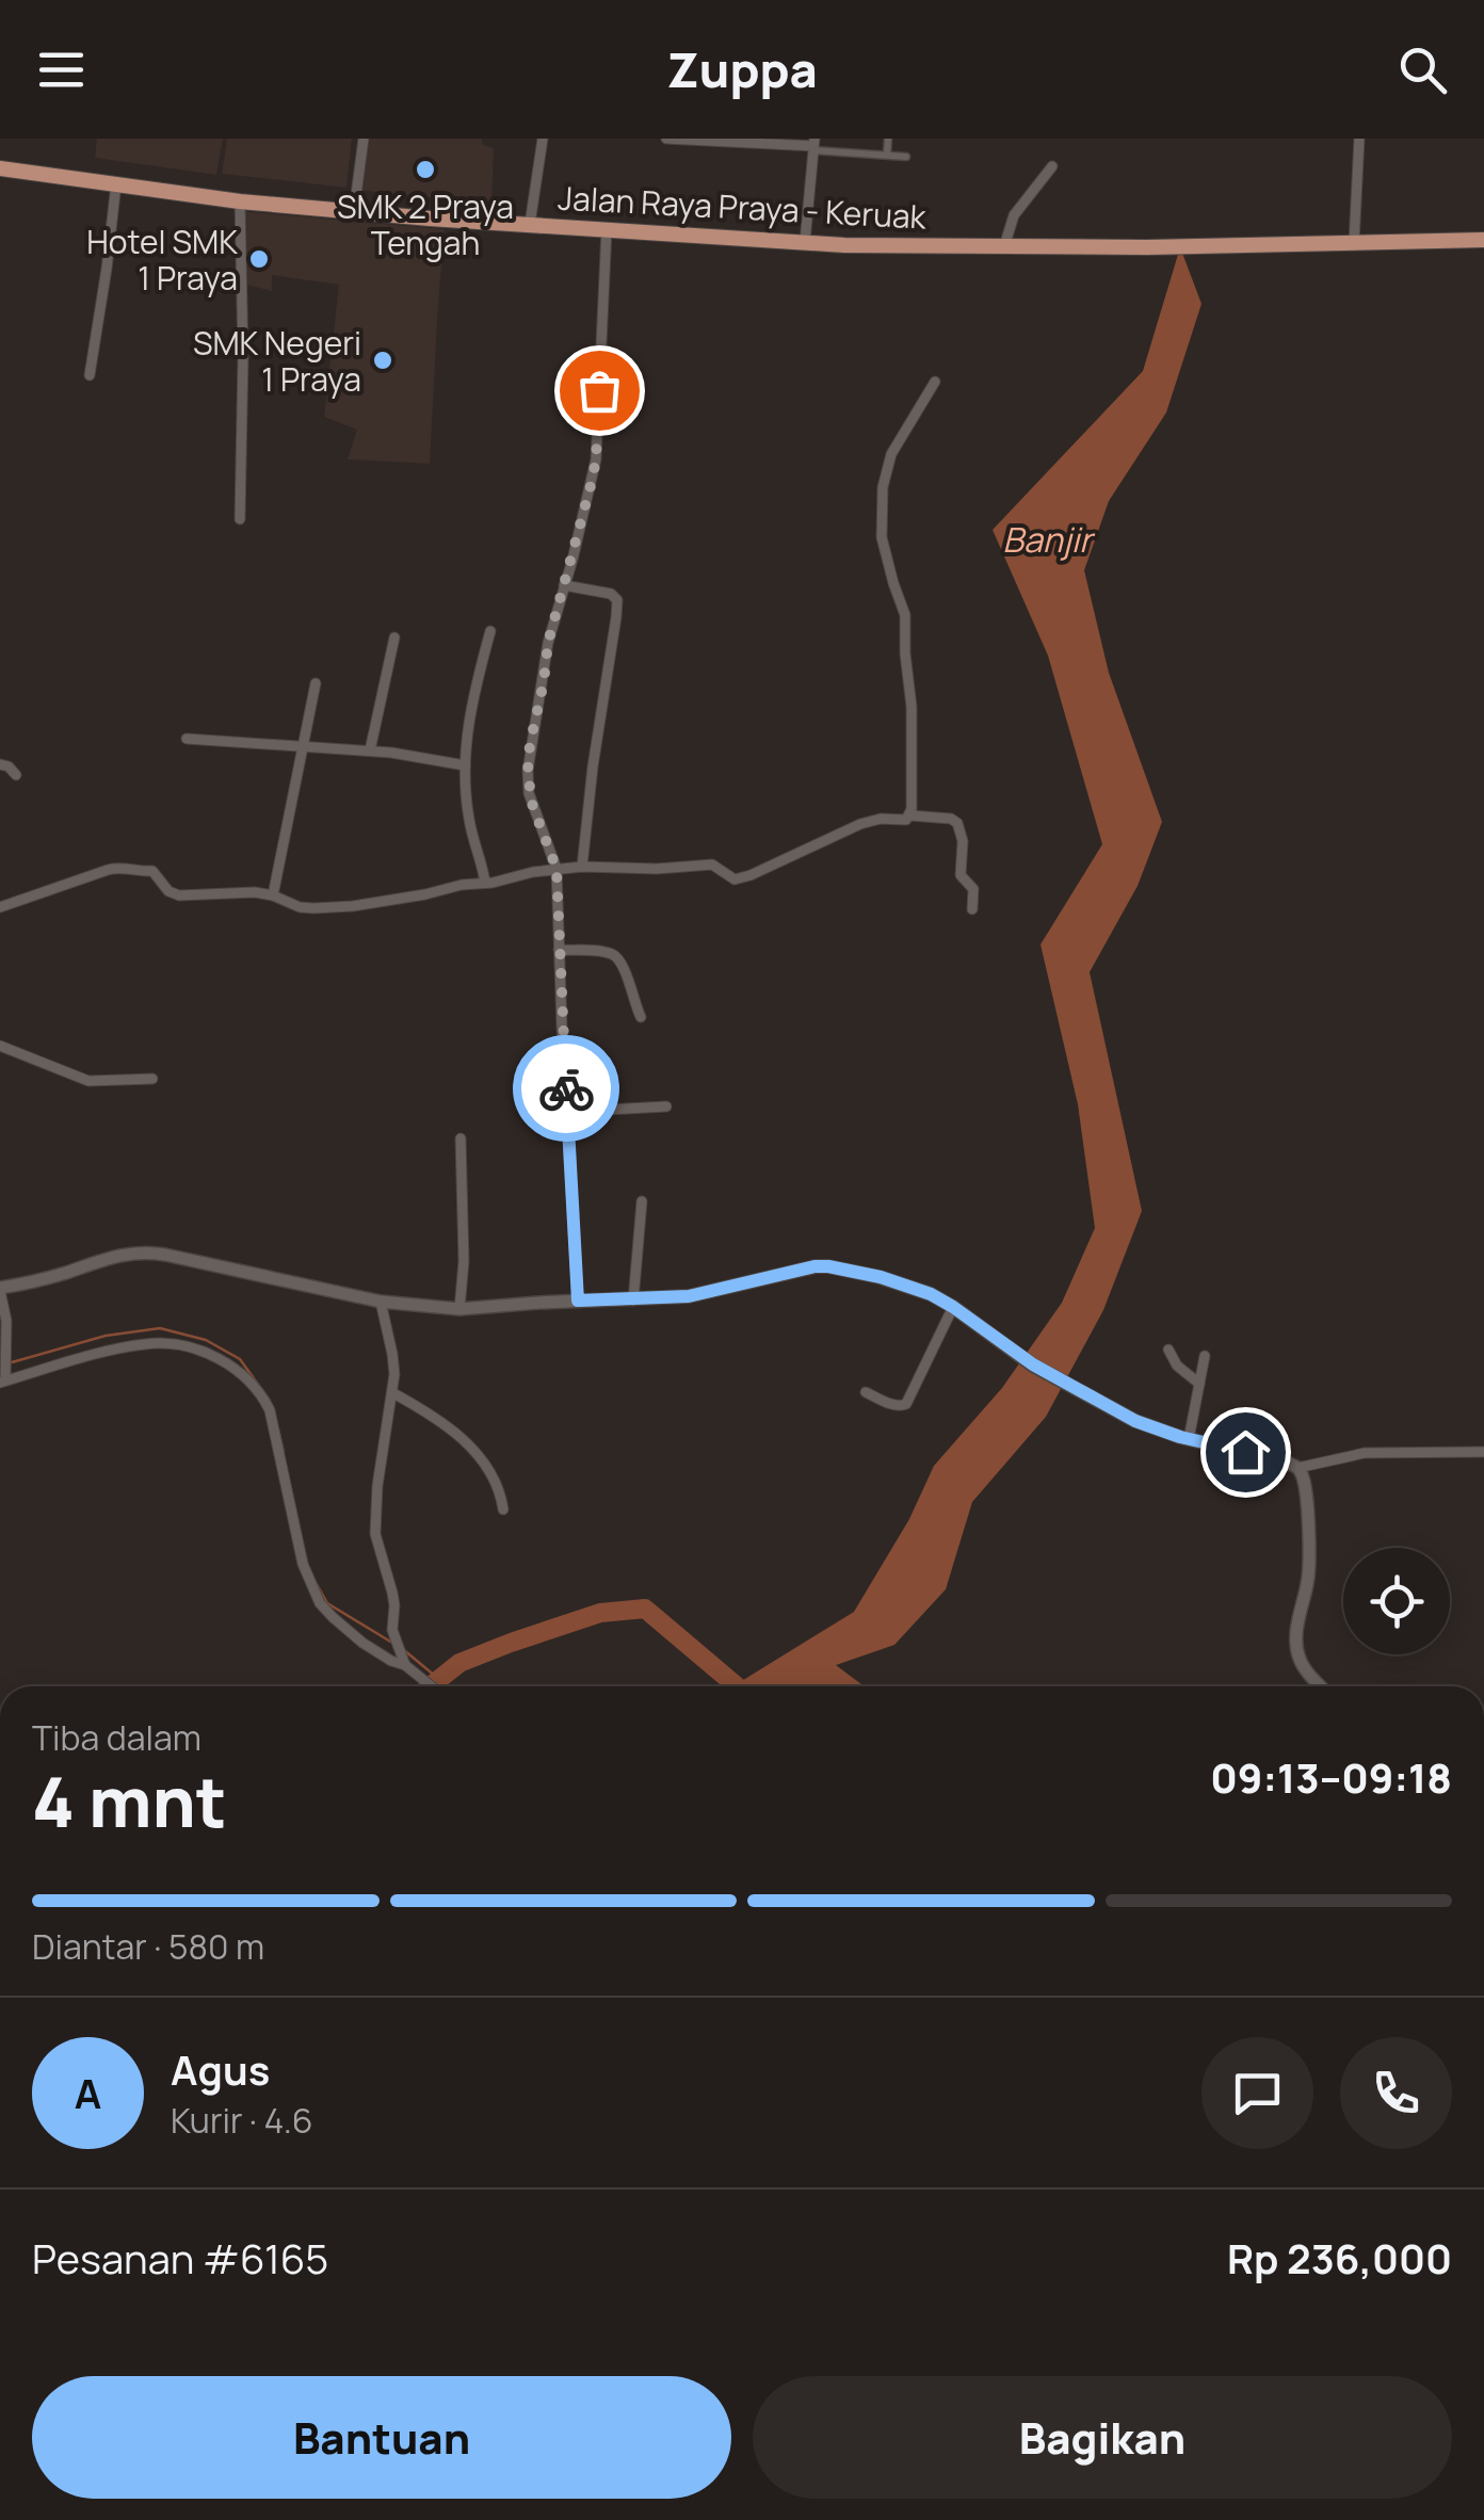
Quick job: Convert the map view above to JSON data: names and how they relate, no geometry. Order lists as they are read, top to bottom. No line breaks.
{"streets":{"main road":["Jalan Raya Praya - Keruak"]},"water":["Banjir"],"places":["SMK 2 Praya Tengah","Hotel SMK 1 Praya","SMK Negeri 1 Praya"],"page":{"header":"Zuppa","heading":["4 mnt","Tiba dalam","09:13–09:18"],"panel":["Agus","Kurir · 4.6","Pesanan #6165","Rp 236,000"],"bar":"Diantar · 580 m","round":"A","buttons":["Bantuan","Bagikan"]}}
